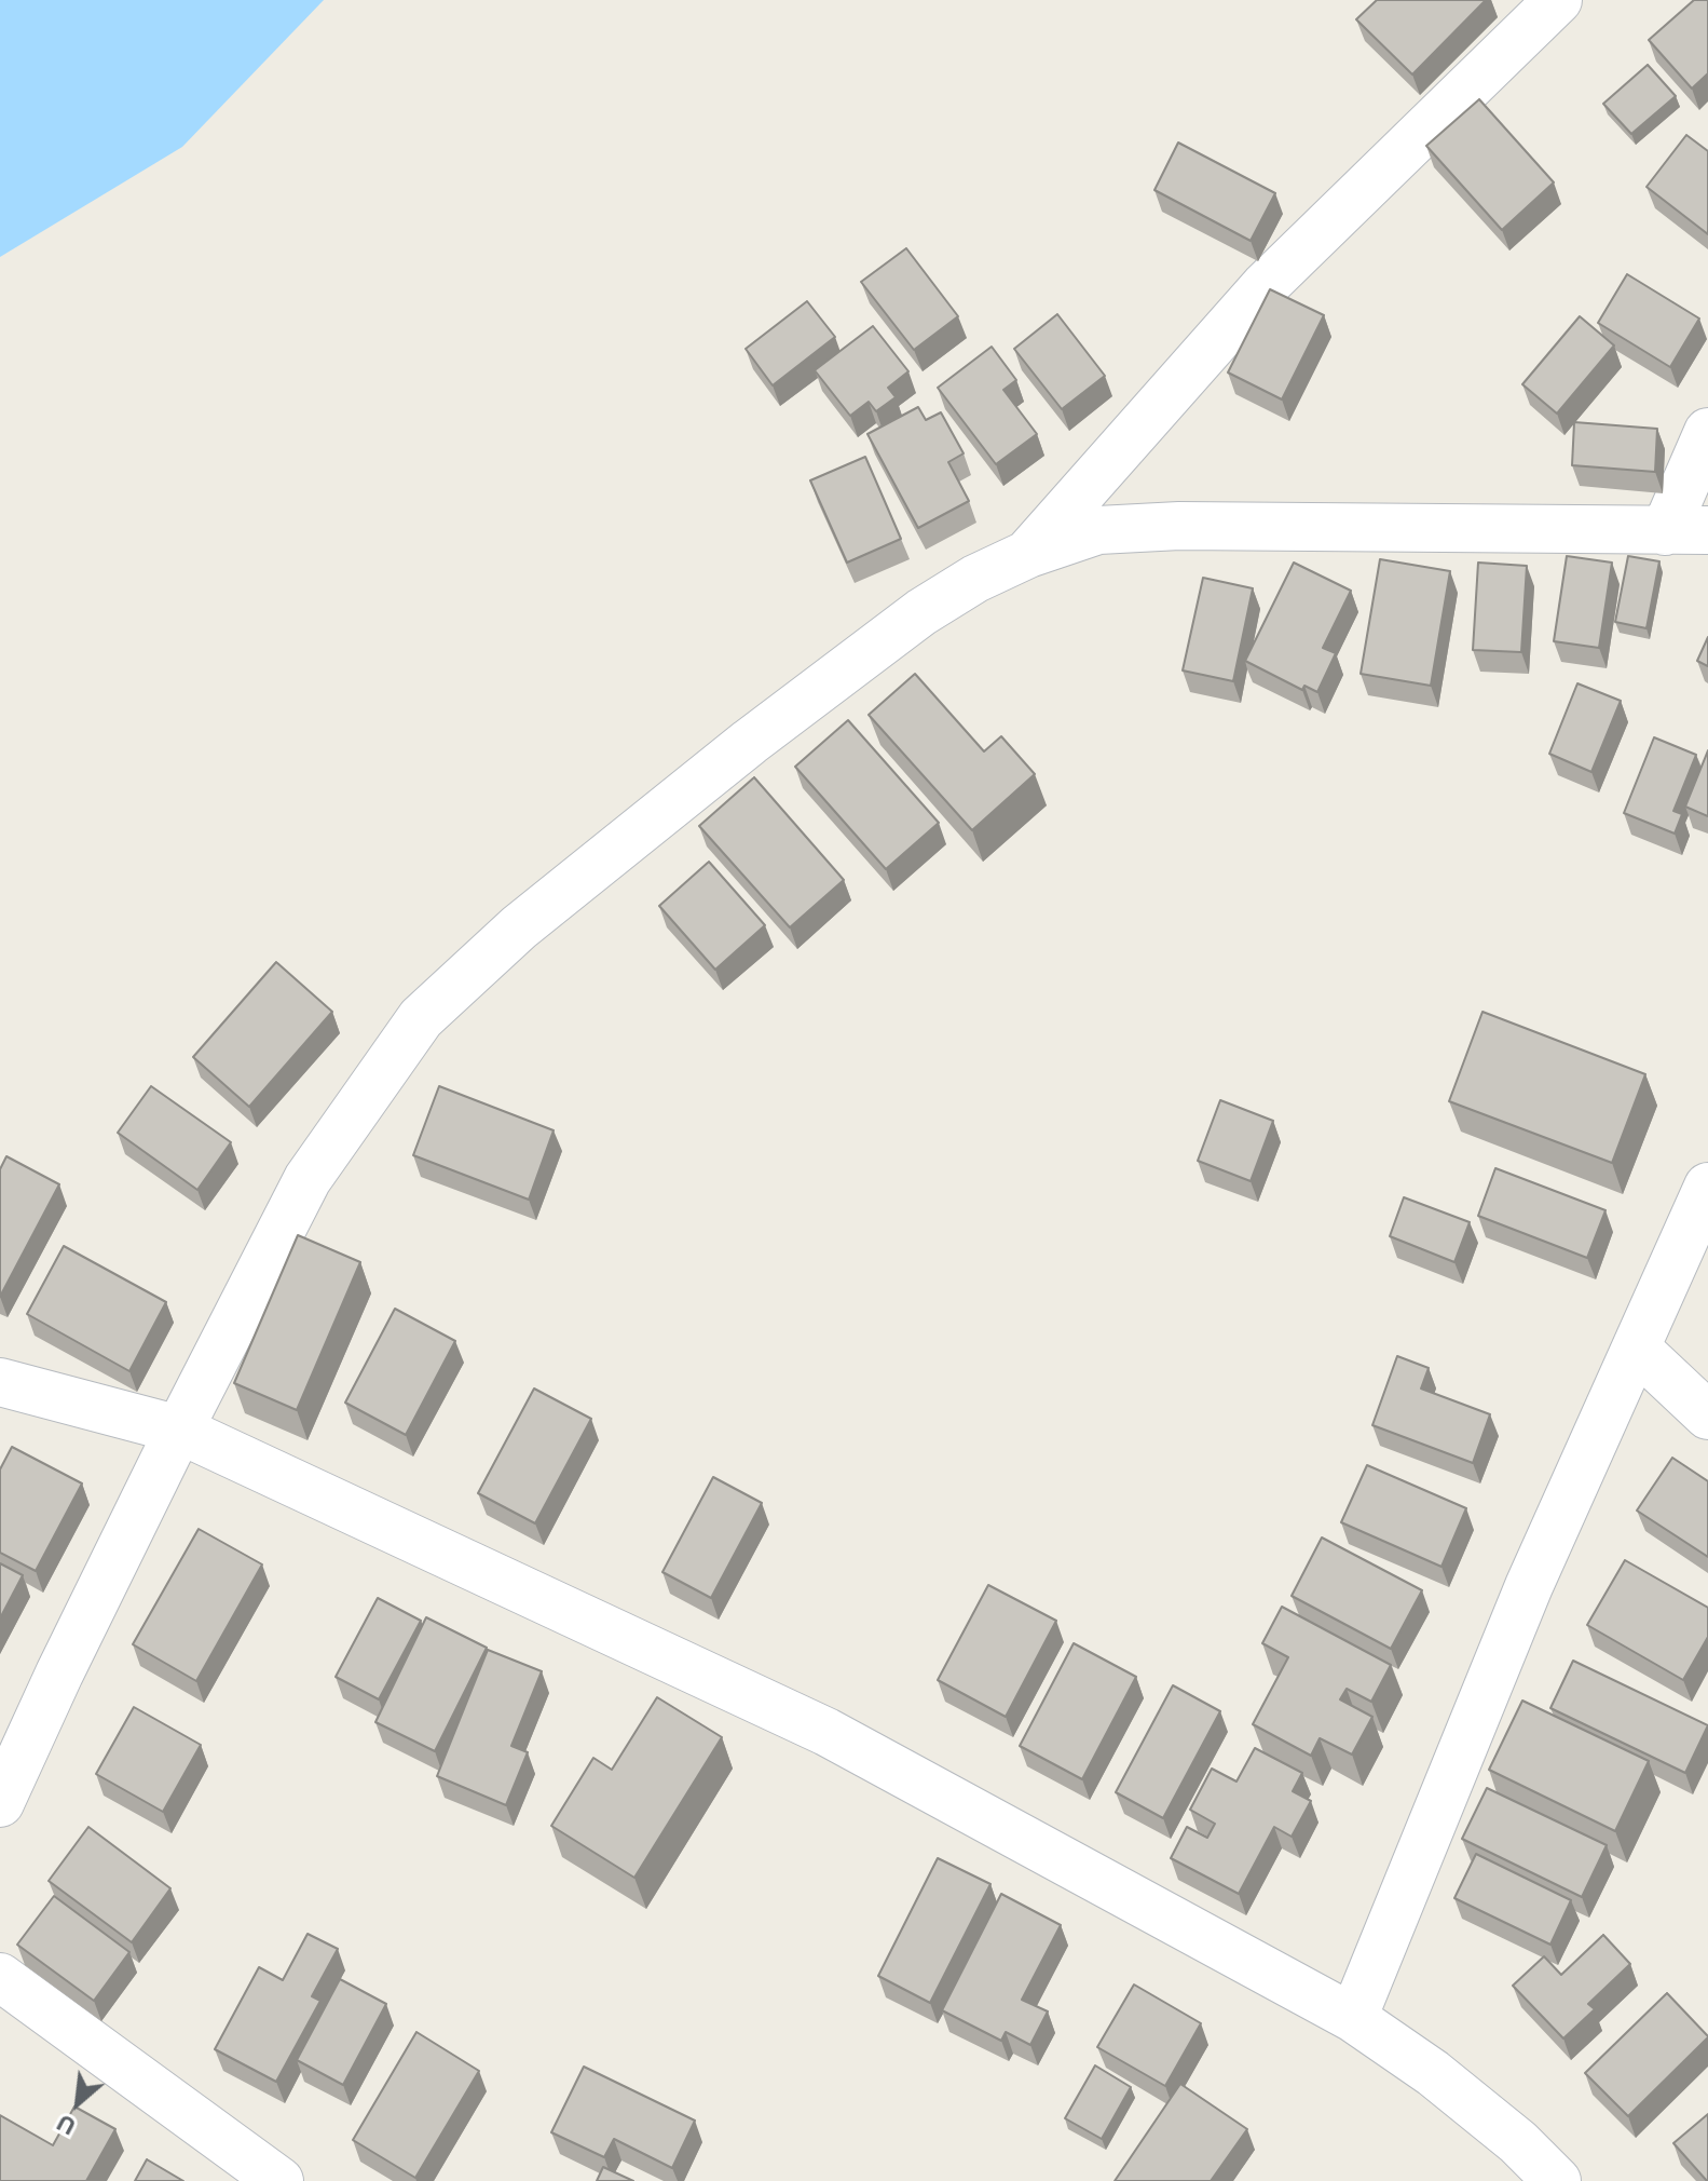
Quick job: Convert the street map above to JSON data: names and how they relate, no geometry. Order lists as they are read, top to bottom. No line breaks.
{"north":"bottom left"}
